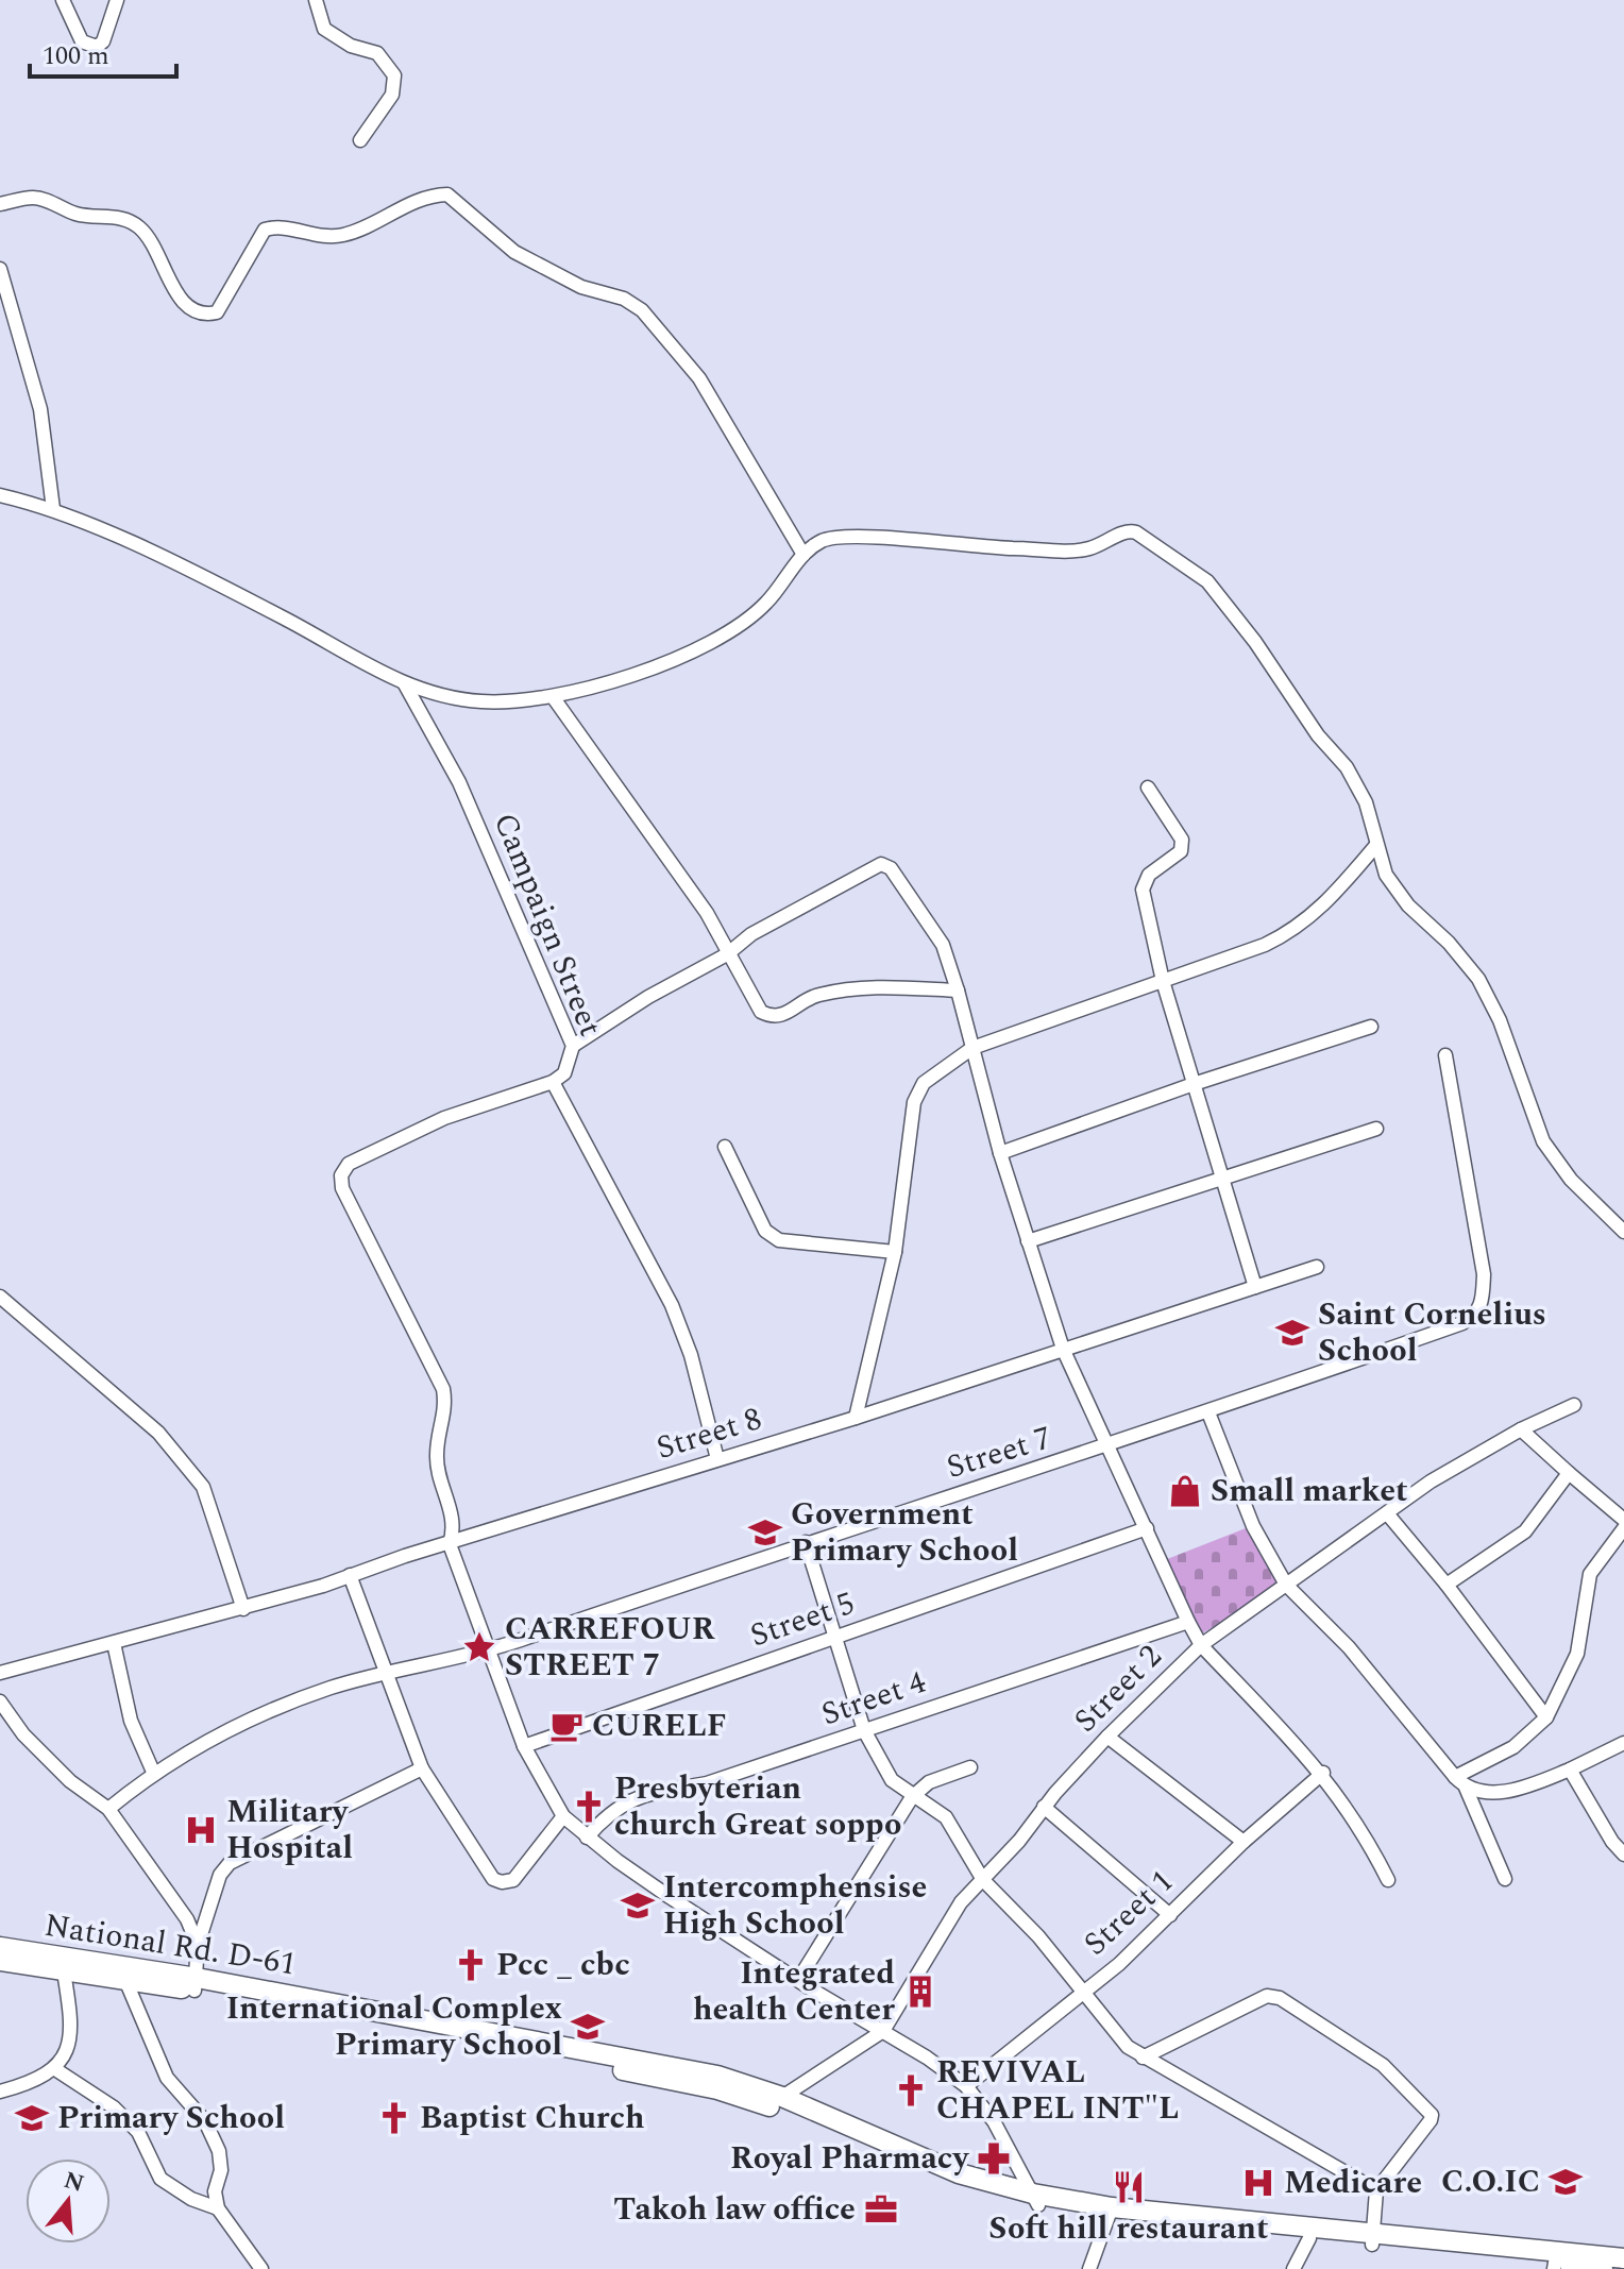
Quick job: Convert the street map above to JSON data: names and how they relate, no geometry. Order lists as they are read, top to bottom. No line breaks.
{"streets":{"highway":["National Rd. D-61"],"street":["Campaign Street","Street 8","Street 7","Street 5","Street 2","Street 4","Street 1"]},"crossings":[["Campaign Street","Street 8"],["Campaign Street","Street 7"],["Campaign Street","Street 5"],["Campaign Street","Street 2"],["Campaign Street","Street 4"],["Campaign Street","Street 1"],["Campaign Street","National Rd. D-61"],["Street 2","National Rd. D-61"]],"places":{"school or university":["Saint Cornelius School","Government Primary School","Intercomphensise High School","International Complex Primary School","Primary School","C.O.IC"],"shop":["Small market"],"place":["CARREFOUR STREET 7"],"cafe":["CURELF"],"church":["Presbyterian church Great soppo","Pcc _ cbc","REVIVAL CHAPEL INT\"L","Baptist Church"],"hospital":["Military Hospital","Medicare"],"building":["Integrated health Center"],"pharmacy":["Royal Pharmacy"],"restaurant":["Soft hill restaurant"],"office":["Takoh law office"]},"scale_bar":"100 m","north":"top"}
